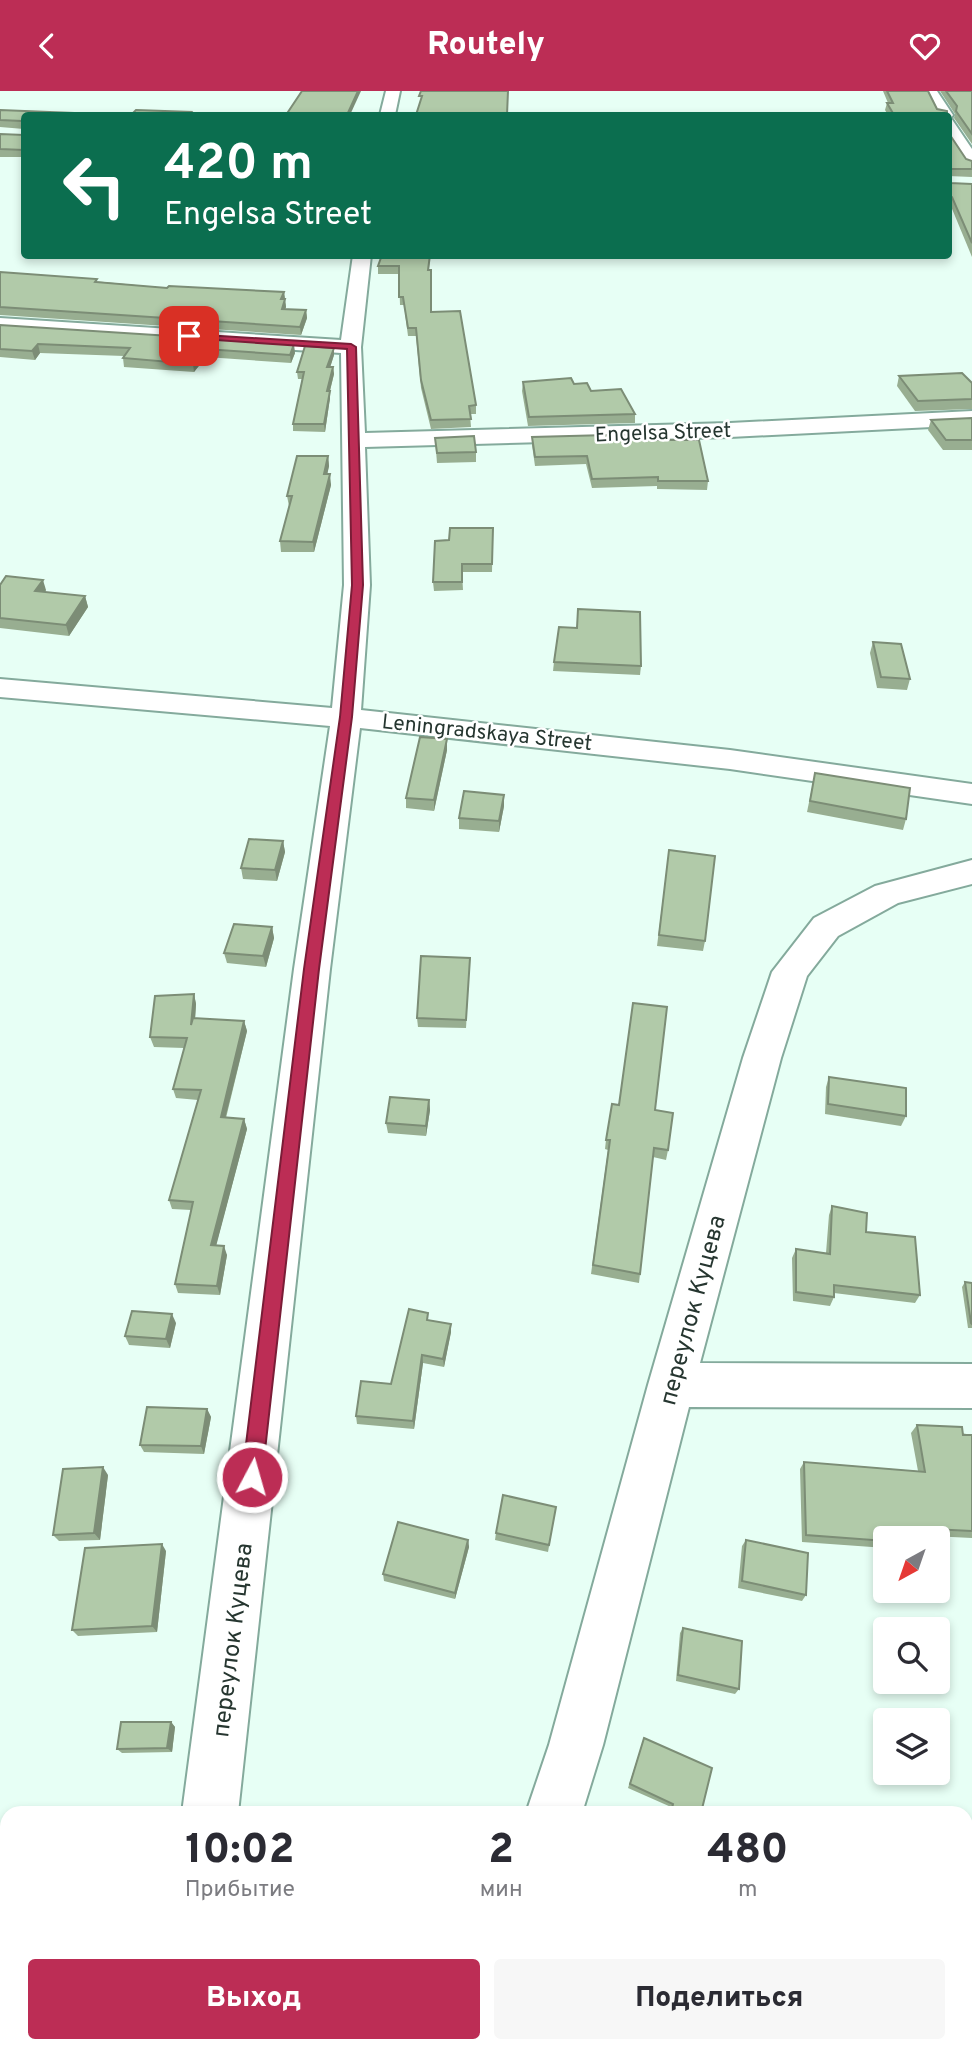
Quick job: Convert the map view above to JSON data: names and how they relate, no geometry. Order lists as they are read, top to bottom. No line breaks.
{"streets":{"street":["Engelsa Street","Leningradskaya Street","переулок Куцева"]},"crossings":[["Engelsa Street","переулок Куцева"],["Leningradskaya Street","переулок Куцева"]],"north":"bottom left","page":{"header":"Routely","turn":["420 m","Engelsa Street"],"eta":["10:02","Прибытие","2","мин","480","m"],"buttons":["Выход","Поделиться"]}}
